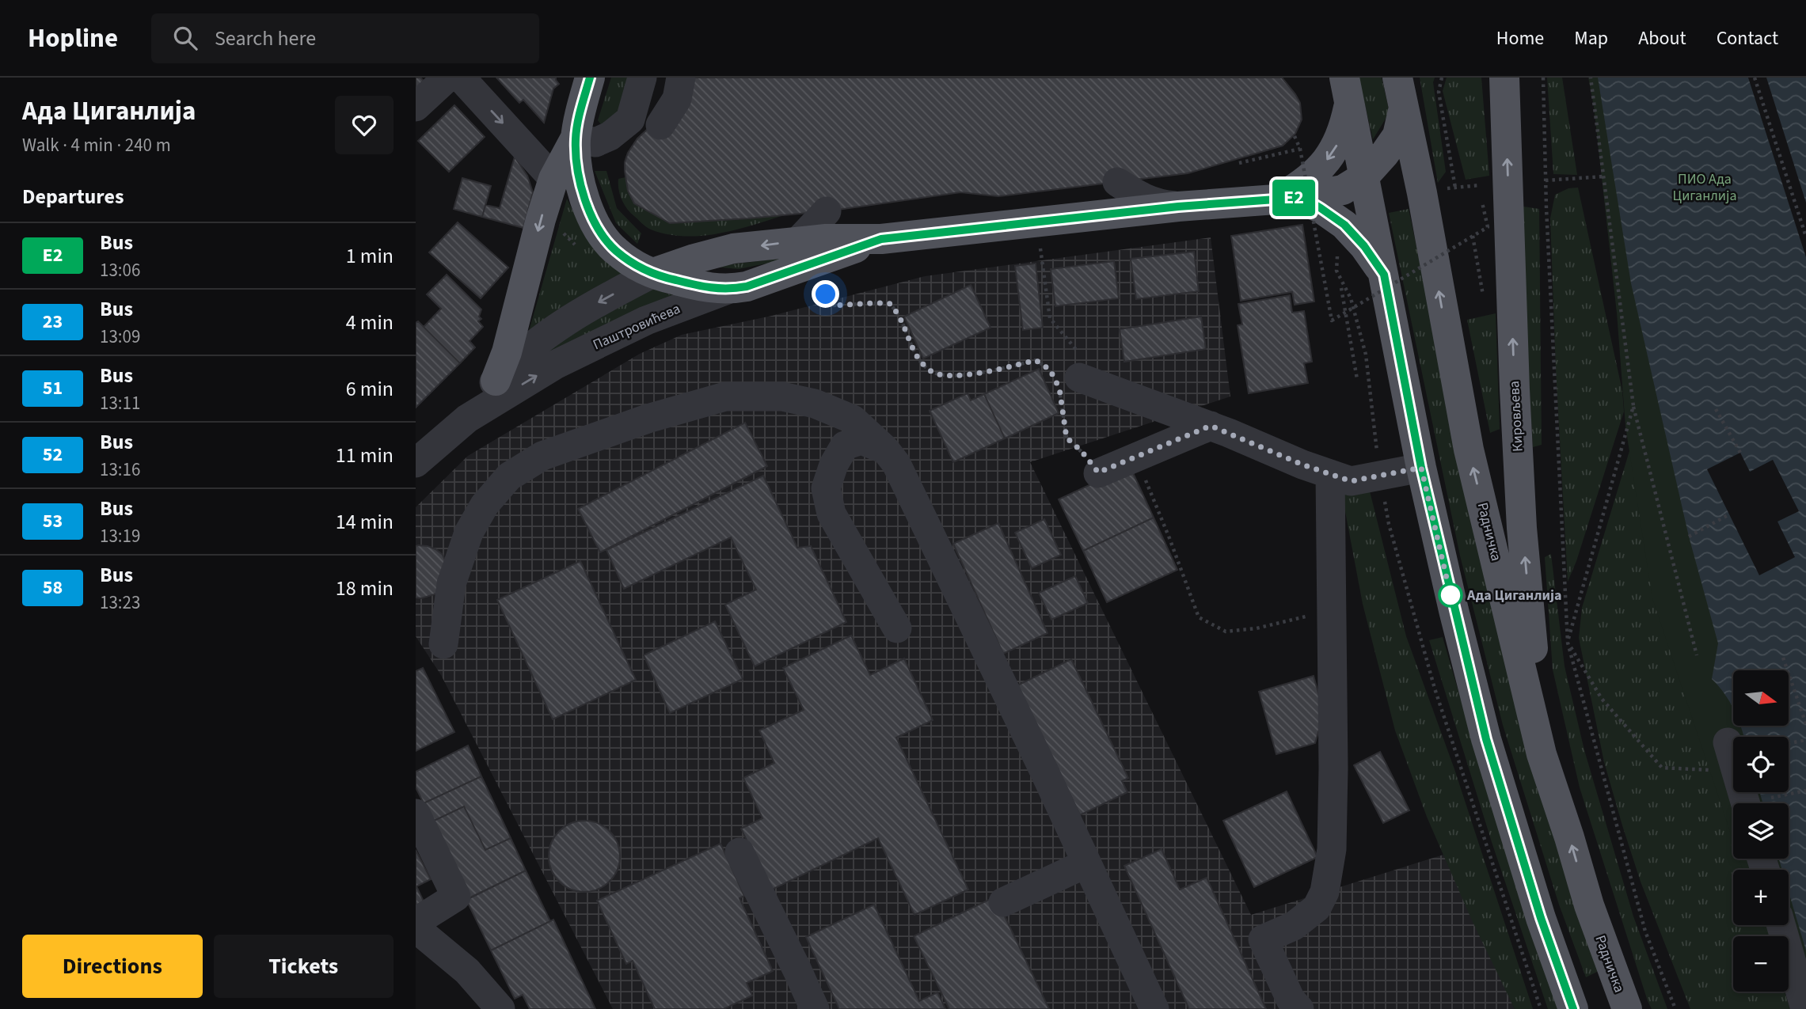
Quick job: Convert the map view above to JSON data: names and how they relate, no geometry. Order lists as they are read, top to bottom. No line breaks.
{"streets":{"main road":["Паштровићева","Кировљева","Радничка"]},"crossings":[["Кировљева","Радничка"]],"parks":["ПИО Ада Циганлија"],"places":["Ада Циганлија"],"lines":["bus line E2"],"north":"right","page":{"header":"Hopline","search":"Search here","nav":["Home","Map","About","Contact"],"heading":[["Ада Циганлија","Walk · 4 min · 240 m"],"Departures"],"on_map":"E2","list":[{"mark":"E2","name":"Bus","note":"13:06","value":"1 min"},{"mark":"23","name":"Bus","note":"13:09","value":"4 min"},{"mark":"51","name":"Bus","note":"13:11","value":"6 min"},{"mark":"52","name":"Bus","note":"13:16","value":"11 min"},{"mark":"53","name":"Bus","note":"13:19","value":"14 min"},{"mark":"58","name":"Bus","note":"13:23","value":"18 min"}],"map_buttons":["+","−"],"buttons":["Directions","Tickets"]}}
